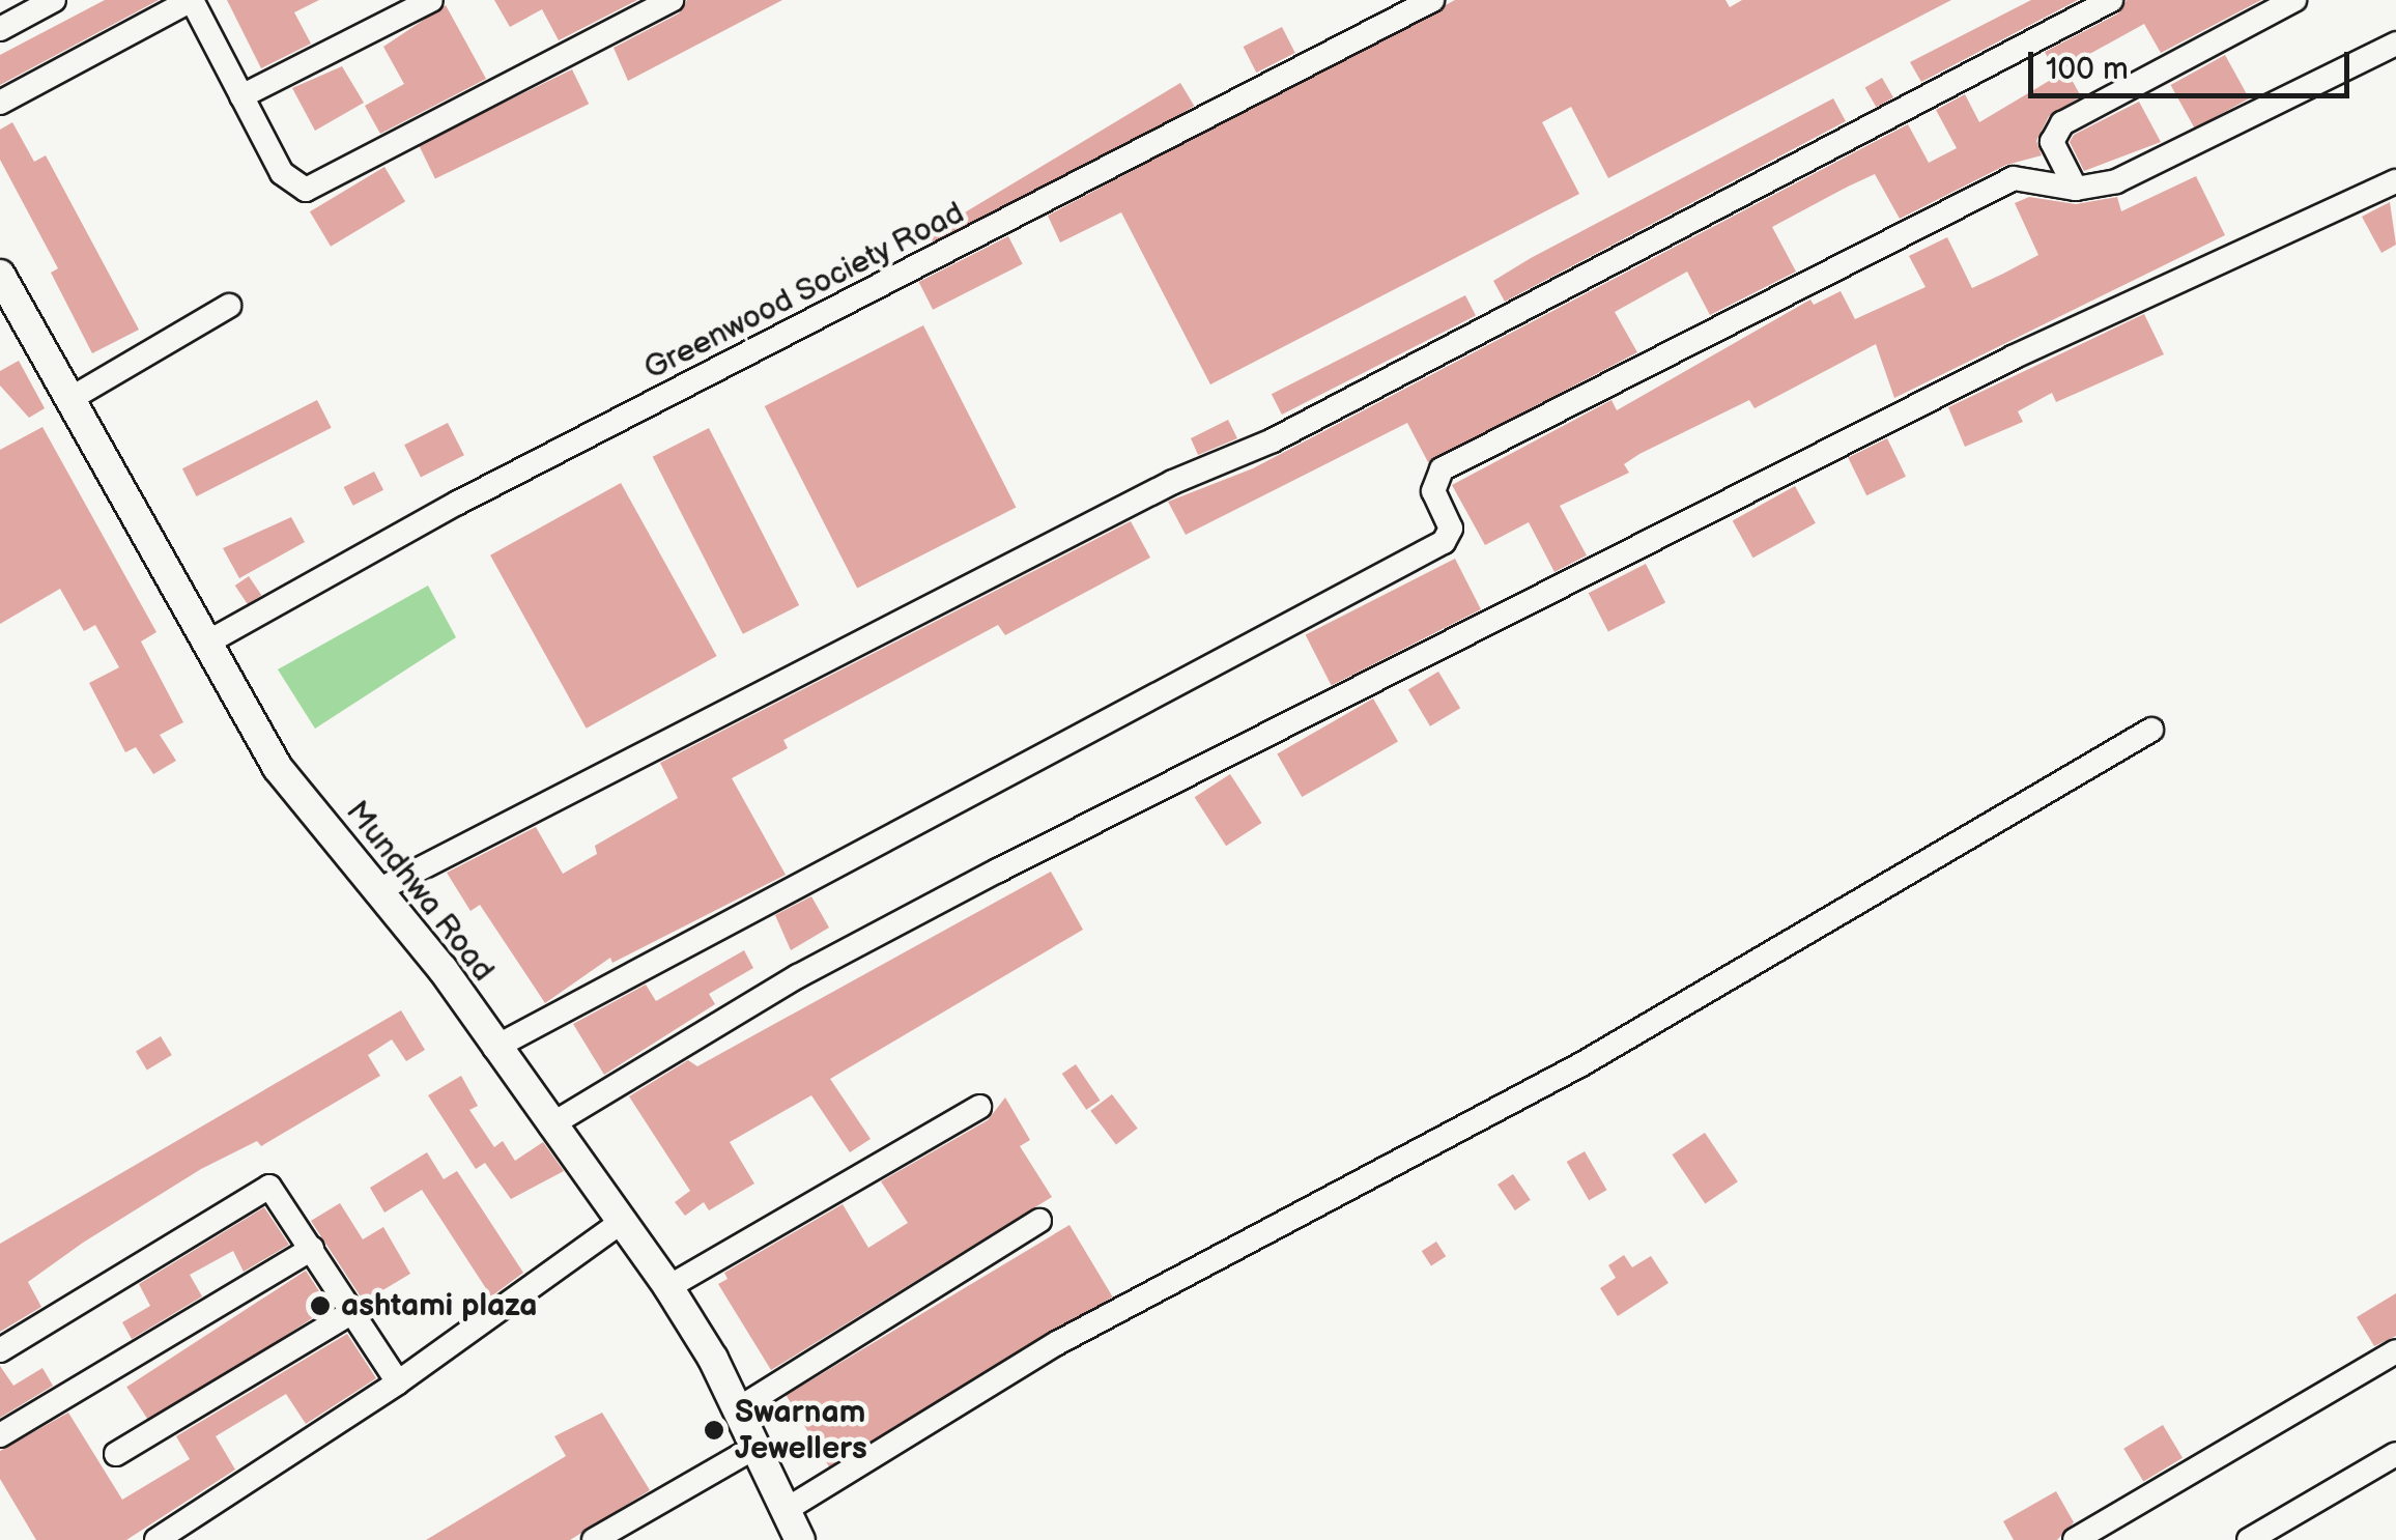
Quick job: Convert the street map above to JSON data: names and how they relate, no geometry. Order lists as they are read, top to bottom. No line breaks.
{"streets":{"main road":["Mundhwa Road"],"street":["Greenwood Society Road"]},"crossings":[["Greenwood Society Road","Mundhwa Road"]],"places":["ashtami plaza","Swarnam Jewellers"],"scale_bar":"100 m"}
